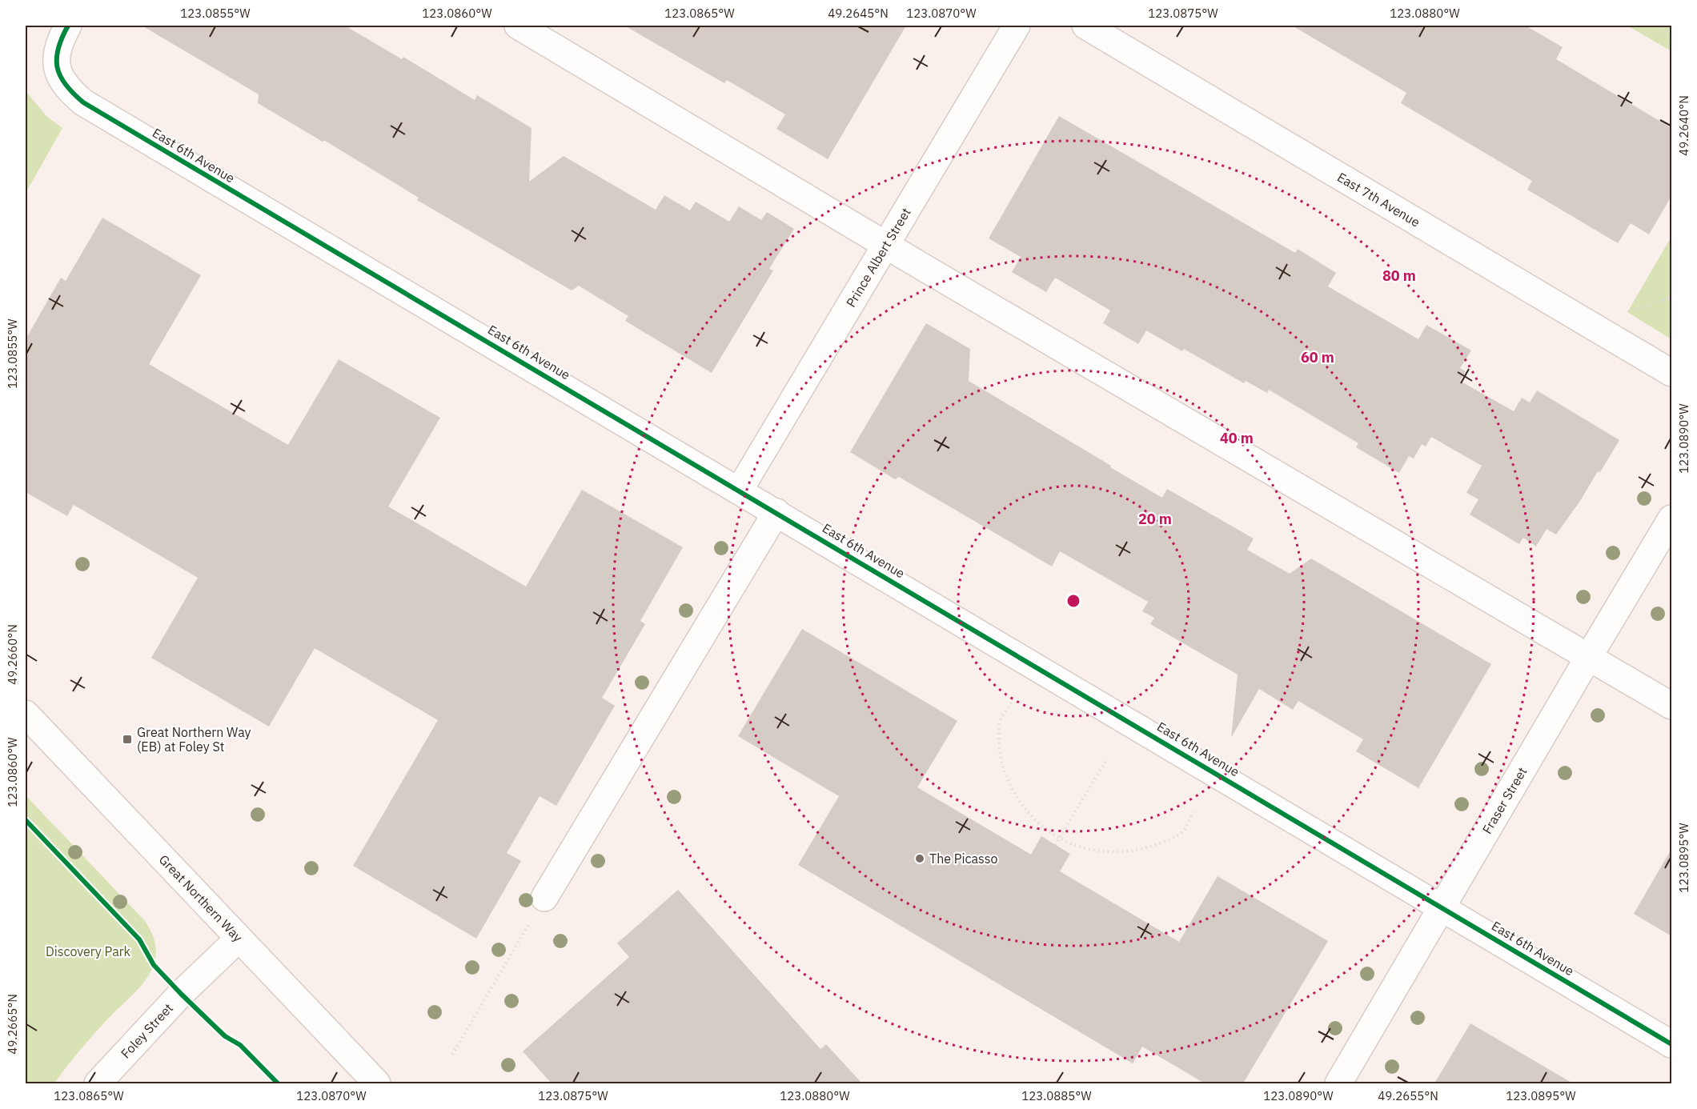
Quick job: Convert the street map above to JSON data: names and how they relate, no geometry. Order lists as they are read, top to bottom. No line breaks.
{"streets":{"street":["East 6th Avenue","East 7th Avenue","Prince Albert Street","Fraser Street","Great Northern Way","Foley Street"]},"crossings":[["East 6th Avenue","Prince Albert Street"],["East 6th Avenue","Fraser Street"],["Great Northern Way","Foley Street"]],"parks":["Discovery Park"],"places":{"transit":["Great Northern Way (EB) at Foley St"],"other":["The Picasso"]},"coordinates":["123.0855°W","123.0860°W","123.0865°W","49.2645°N","123.0870°W","123.0875°W","123.0880°W","49.2640°N","123.0890°W","49.2660°N","123.0895°W","49.2665°N","123.0885°W","49.2655°N"],"rings":["80 m","60 m","40 m","20 m"]}
